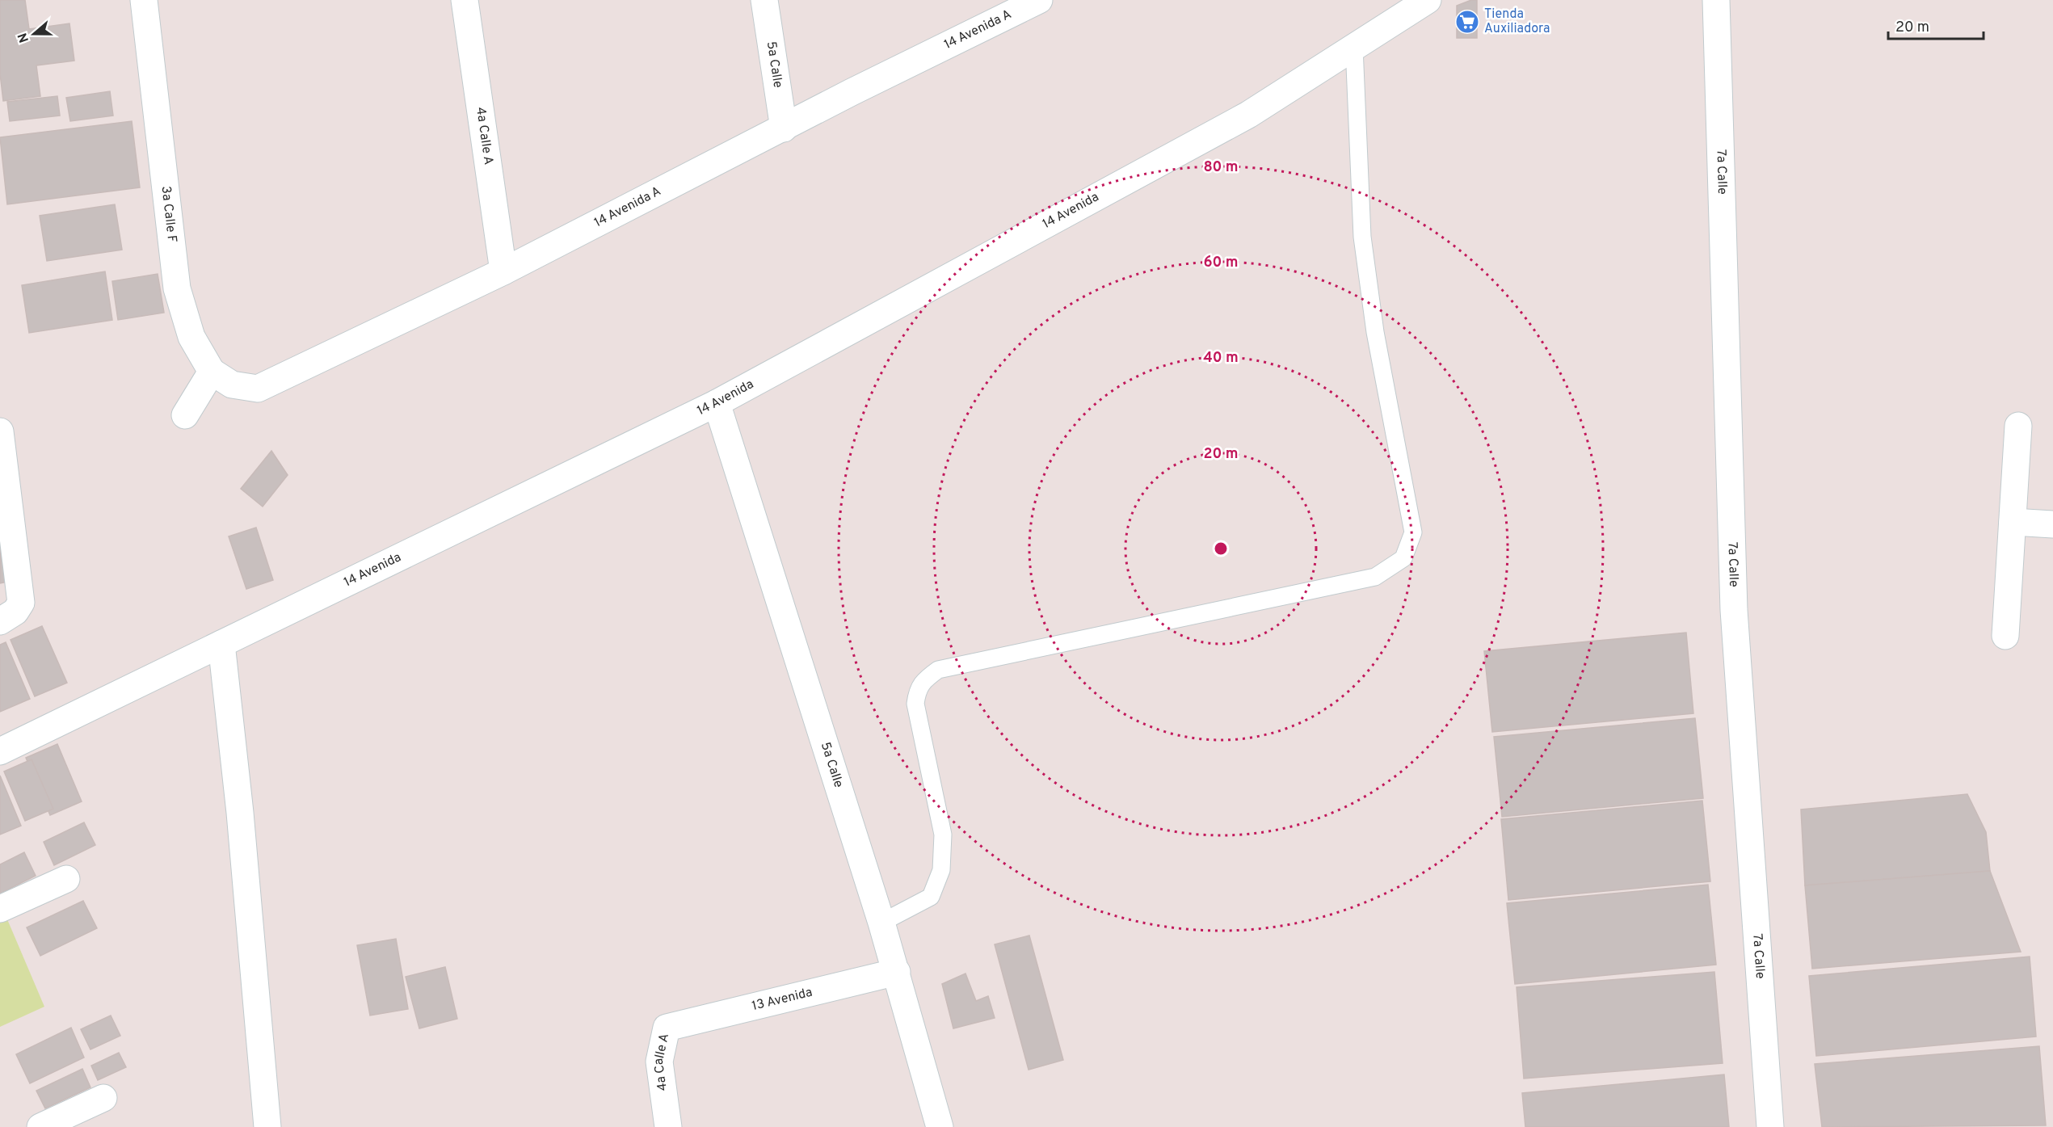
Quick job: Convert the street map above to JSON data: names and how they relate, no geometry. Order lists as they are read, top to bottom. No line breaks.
{"streets":{"street":["14 Avenida A","5a Calle","4a Calle A","7a Calle","14 Avenida","3a Calle F","13 Avenida"]},"crossings":[["14 Avenida A","5a Calle"],["14 Avenida A","4a Calle A"],["14 Avenida A","3a Calle F"],["5a Calle","14 Avenida"],["5a Calle","13 Avenida"],["4a Calle A","13 Avenida"]],"places":{"supermarket":["Tienda Auxiliadora"]},"scale_bar":"20 m","north":"left","rings":["80 m","60 m","40 m","20 m"]}
